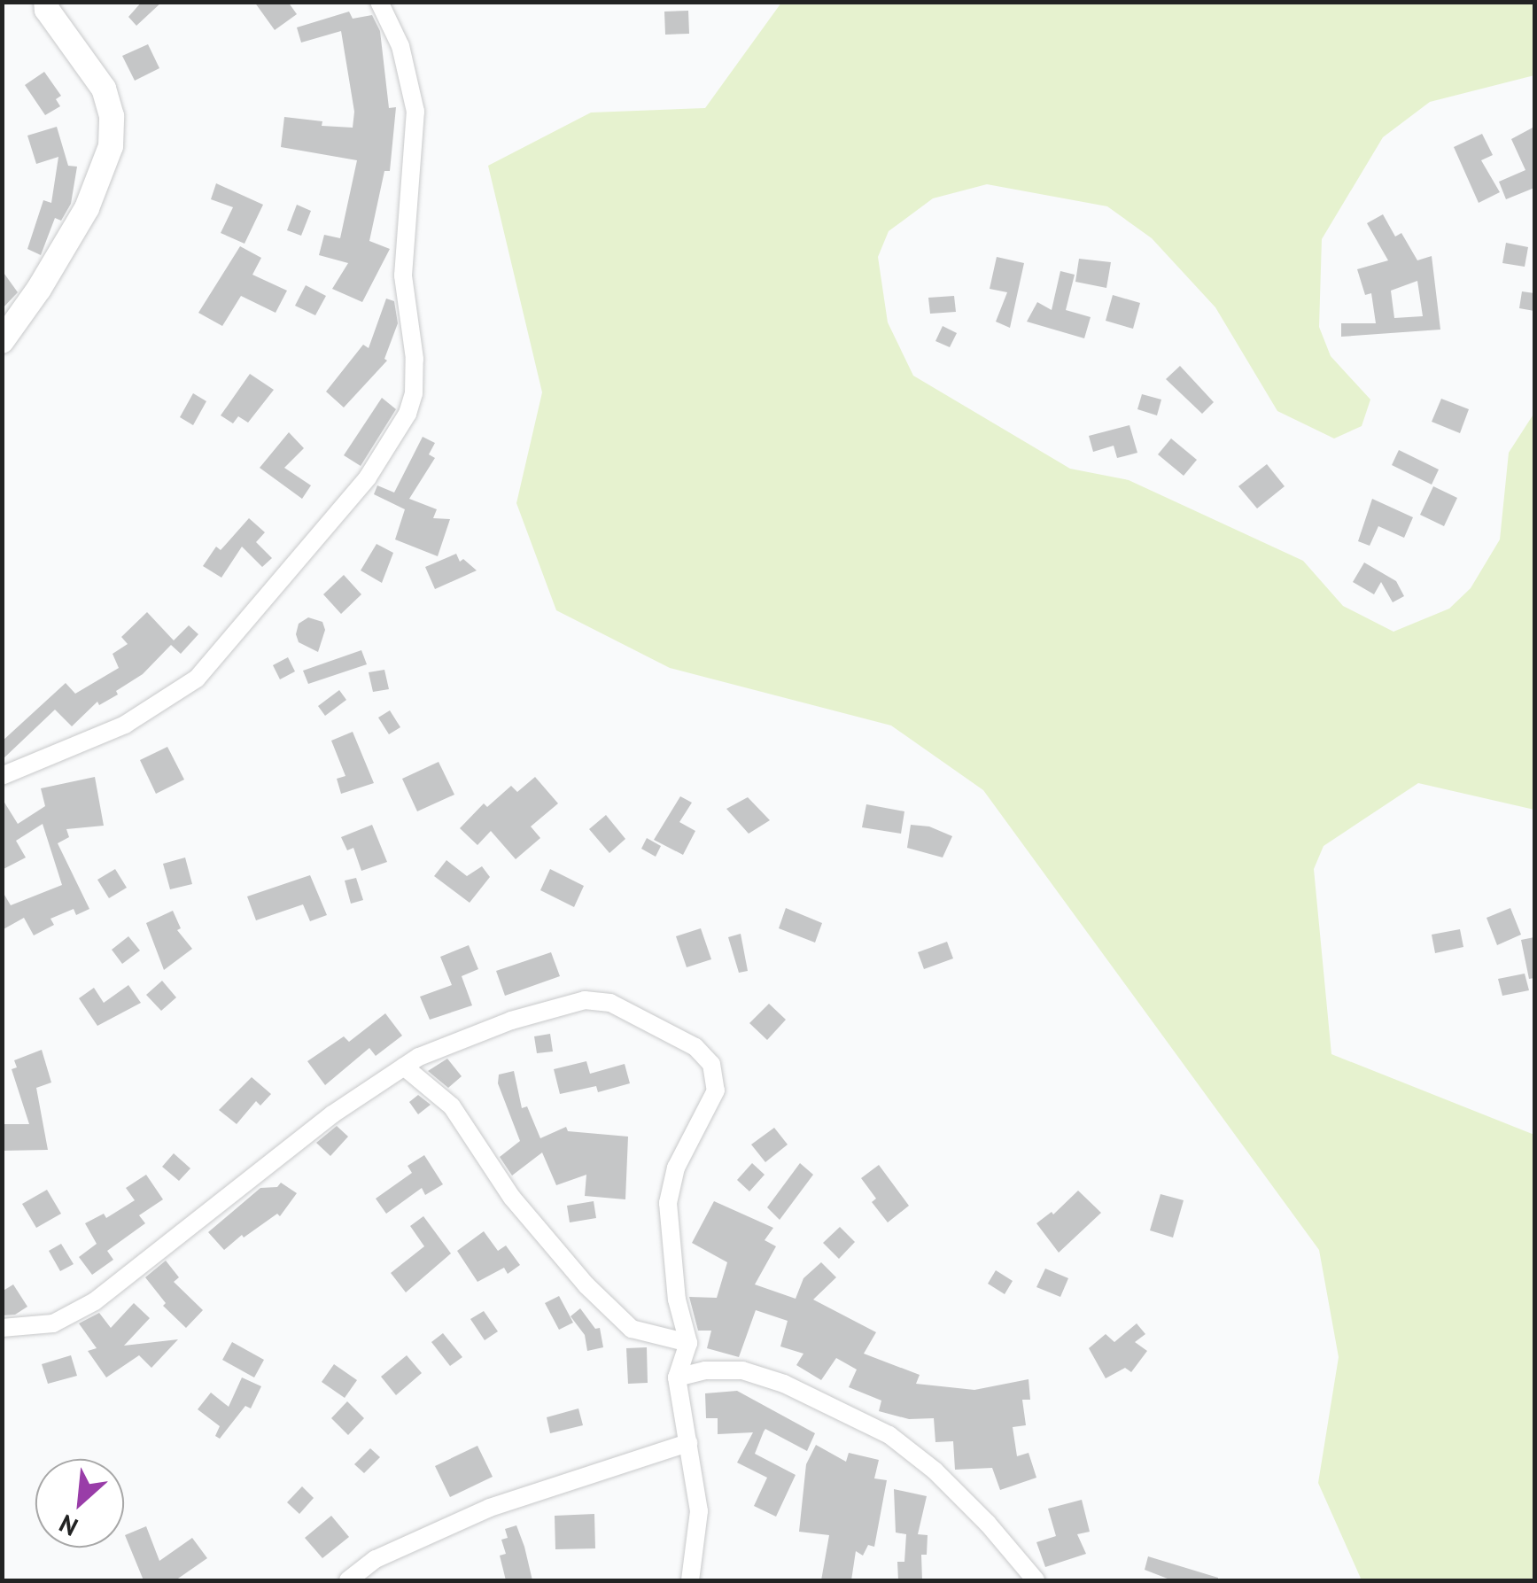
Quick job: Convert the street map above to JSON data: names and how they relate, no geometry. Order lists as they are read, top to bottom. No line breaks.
{"north":"bottom left"}
